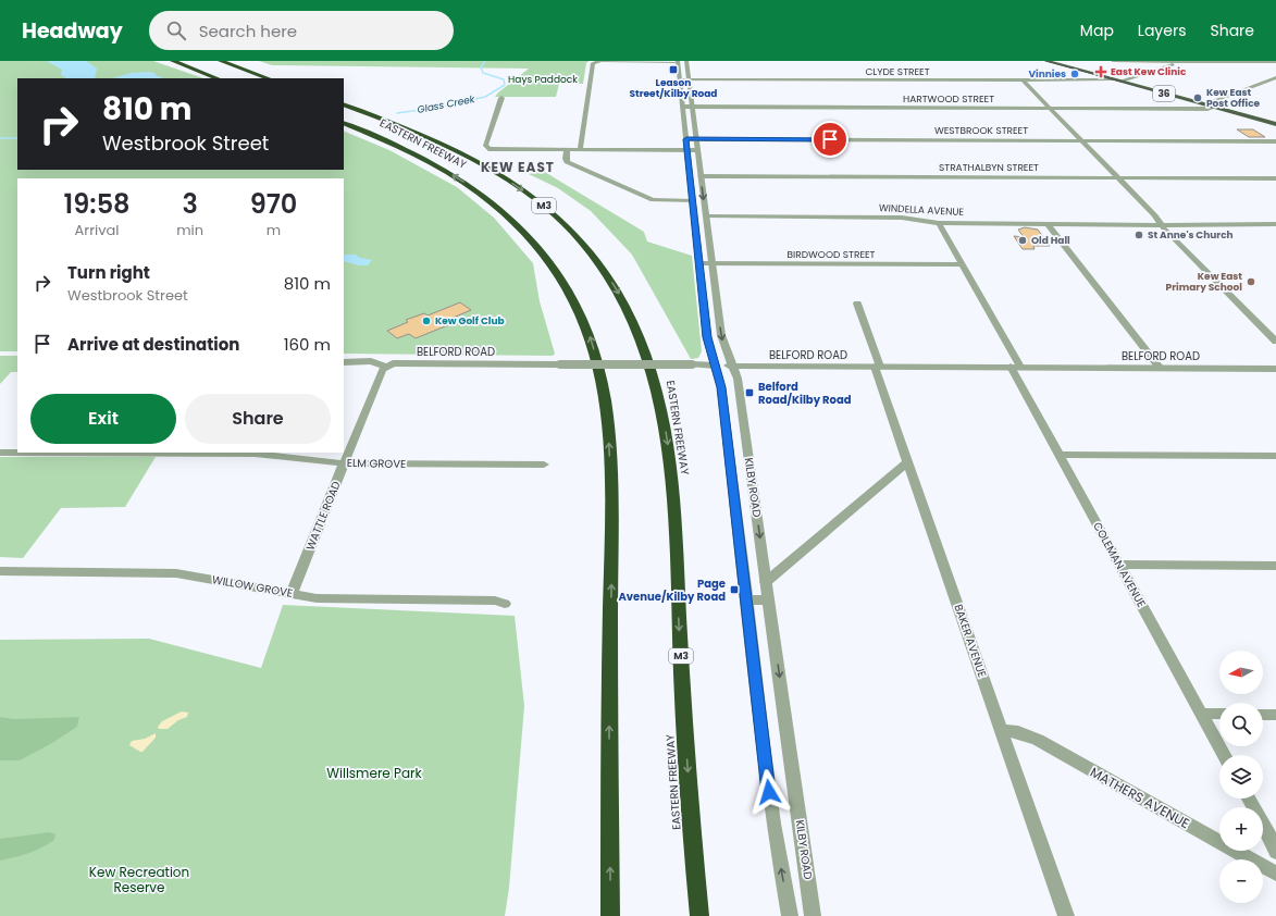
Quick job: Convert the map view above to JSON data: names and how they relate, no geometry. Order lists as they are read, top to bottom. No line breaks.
{"streets":{"highway":["EASTERN FREEWAY","M3"],"main road":["36"],"street":["CLYDE STREET","HARTWOOD STREET","WESTBROOK STREET","STRATHALBYN STREET","WINDELLA AVENUE","BIRDWOOD STREET","BELFORD ROAD","ELM GROVE","KILBY ROAD","WATTLE ROAD","COLEMAN AVENUE","WILLOW GROVE","BAKER AVENUE","MATHERS AVENUE"]},"crossings":[["CLYDE STREET","36"],["CLYDE STREET","KILBY ROAD"],["36","HARTWOOD STREET"],["HARTWOOD STREET","KILBY ROAD"],["WESTBROOK STREET","KILBY ROAD"],["STRATHALBYN STREET","KILBY ROAD"],["WINDELLA AVENUE","KILBY ROAD"],["WINDELLA AVENUE","COLEMAN AVENUE"],["BIRDWOOD STREET","KILBY ROAD"],["BIRDWOOD STREET","COLEMAN AVENUE"],["BELFORD ROAD","KILBY ROAD"],["BELFORD ROAD","WATTLE ROAD"],["BELFORD ROAD","COLEMAN AVENUE"],["BELFORD ROAD","BAKER AVENUE"],["ELM GROVE","WATTLE ROAD"],["WATTLE ROAD","WILLOW GROVE"],["BAKER AVENUE","MATHERS AVENUE"]],"districts":["KEW EAST"],"water":["Glass Creek"],"parks":["Hays Paddock","Willsmere Park","Kew Recreation Reserve"],"places":{"transit":["Leason Street/Kilby Road","Belford Road/Kilby Road","Page Avenue/Kilby Road"],"health":["East Kew Clinic"],"other":["Vinnies","Kew East Post Office","St Anne's Church","Old Hall","Kew East Primary School","Kew Golf Club"]},"north":"left","page":{"header":"Headway","search":"Search here","nav":["Map","Layers","Share"],"turn":["810 m","Westbrook Street"],"eta":["19:58","Arrival","3","min","970","m"],"list":[{"name":"Turn right","note":"Westbrook Street","value":"810 m"},{"name":"Arrive at destination","value":"160 m"}],"buttons":["Exit","Share"],"map_buttons":["+","−"]}}
